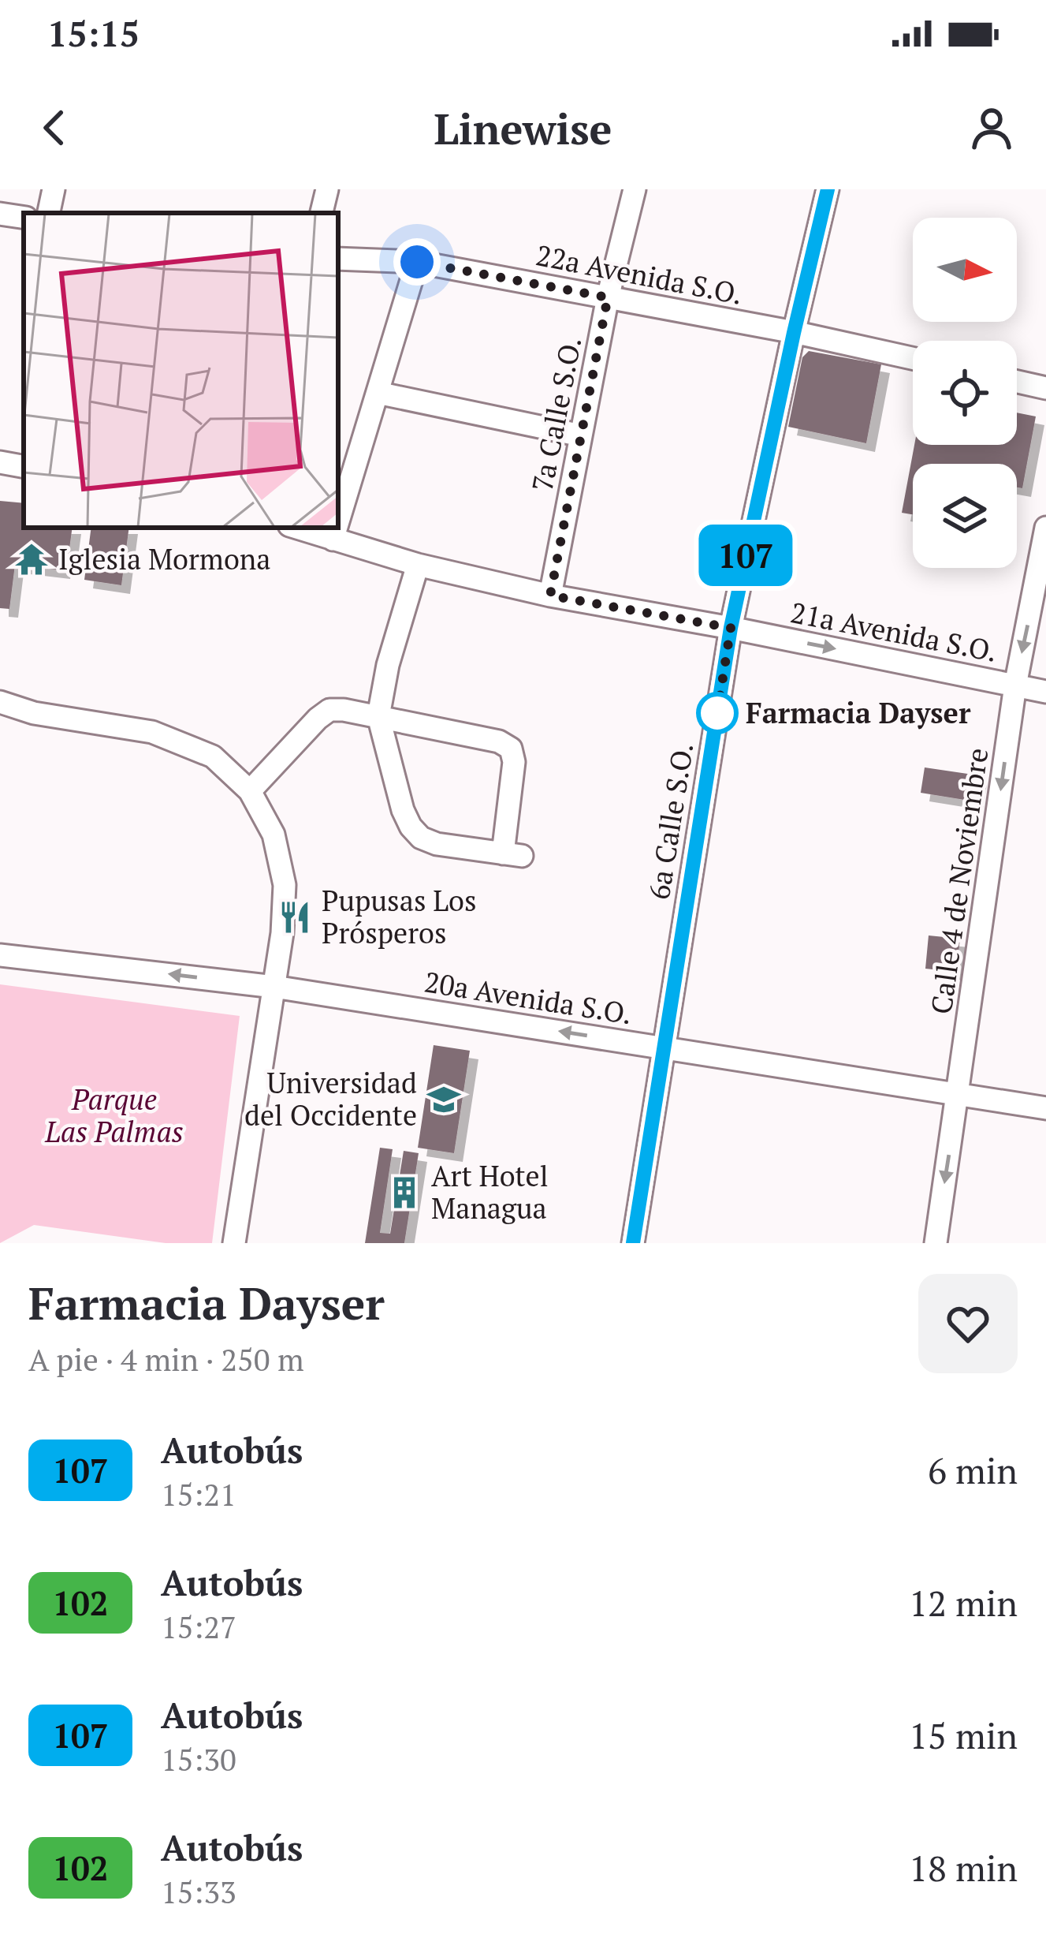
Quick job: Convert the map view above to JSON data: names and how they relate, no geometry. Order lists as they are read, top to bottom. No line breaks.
{"streets":{"street":["22a Avenida S.O.","7a Calle S.O.","21a Avenida S.O.","6a Calle S.O.","Calle 4 de Noviembre","20a Avenida S.O."]},"crossings":[["22a Avenida S.O.","7a Calle S.O."],["22a Avenida S.O.","6a Calle S.O."],["7a Calle S.O.","21a Avenida S.O."],["21a Avenida S.O.","6a Calle S.O."],["21a Avenida S.O.","Calle 4 de Noviembre"],["6a Calle S.O.","20a Avenida S.O."],["Calle 4 de Noviembre","20a Avenida S.O."]],"one_way":["21a Avenida S.O.","Calle 4 de Noviembre","20a Avenida S.O."],"parks":["Parque Las Palmas"],"places":{"temple":["Iglesia Mormona"],"other":["Farmacia Dayser"],"restaurant":["Pupusas Los Prósperos"],"school or university":["Universidad del Occidente"],"building":["Art Hotel Managua"]},"lines":["bus line 107"],"north":"right","page":{"status":"15:15","header":"Linewise","on_map":"107","heading":["Farmacia Dayser","A pie · 4 min · 250 m"],"list":[{"mark":"107","name":"Autobús","note":"15:21","value":"6 min"},{"mark":"102","name":"Autobús","note":"15:27","value":"12 min"},{"mark":"107","name":"Autobús","note":"15:30","value":"15 min"},{"mark":"102","name":"Autobús","note":"15:33","value":"18 min"}]}}
